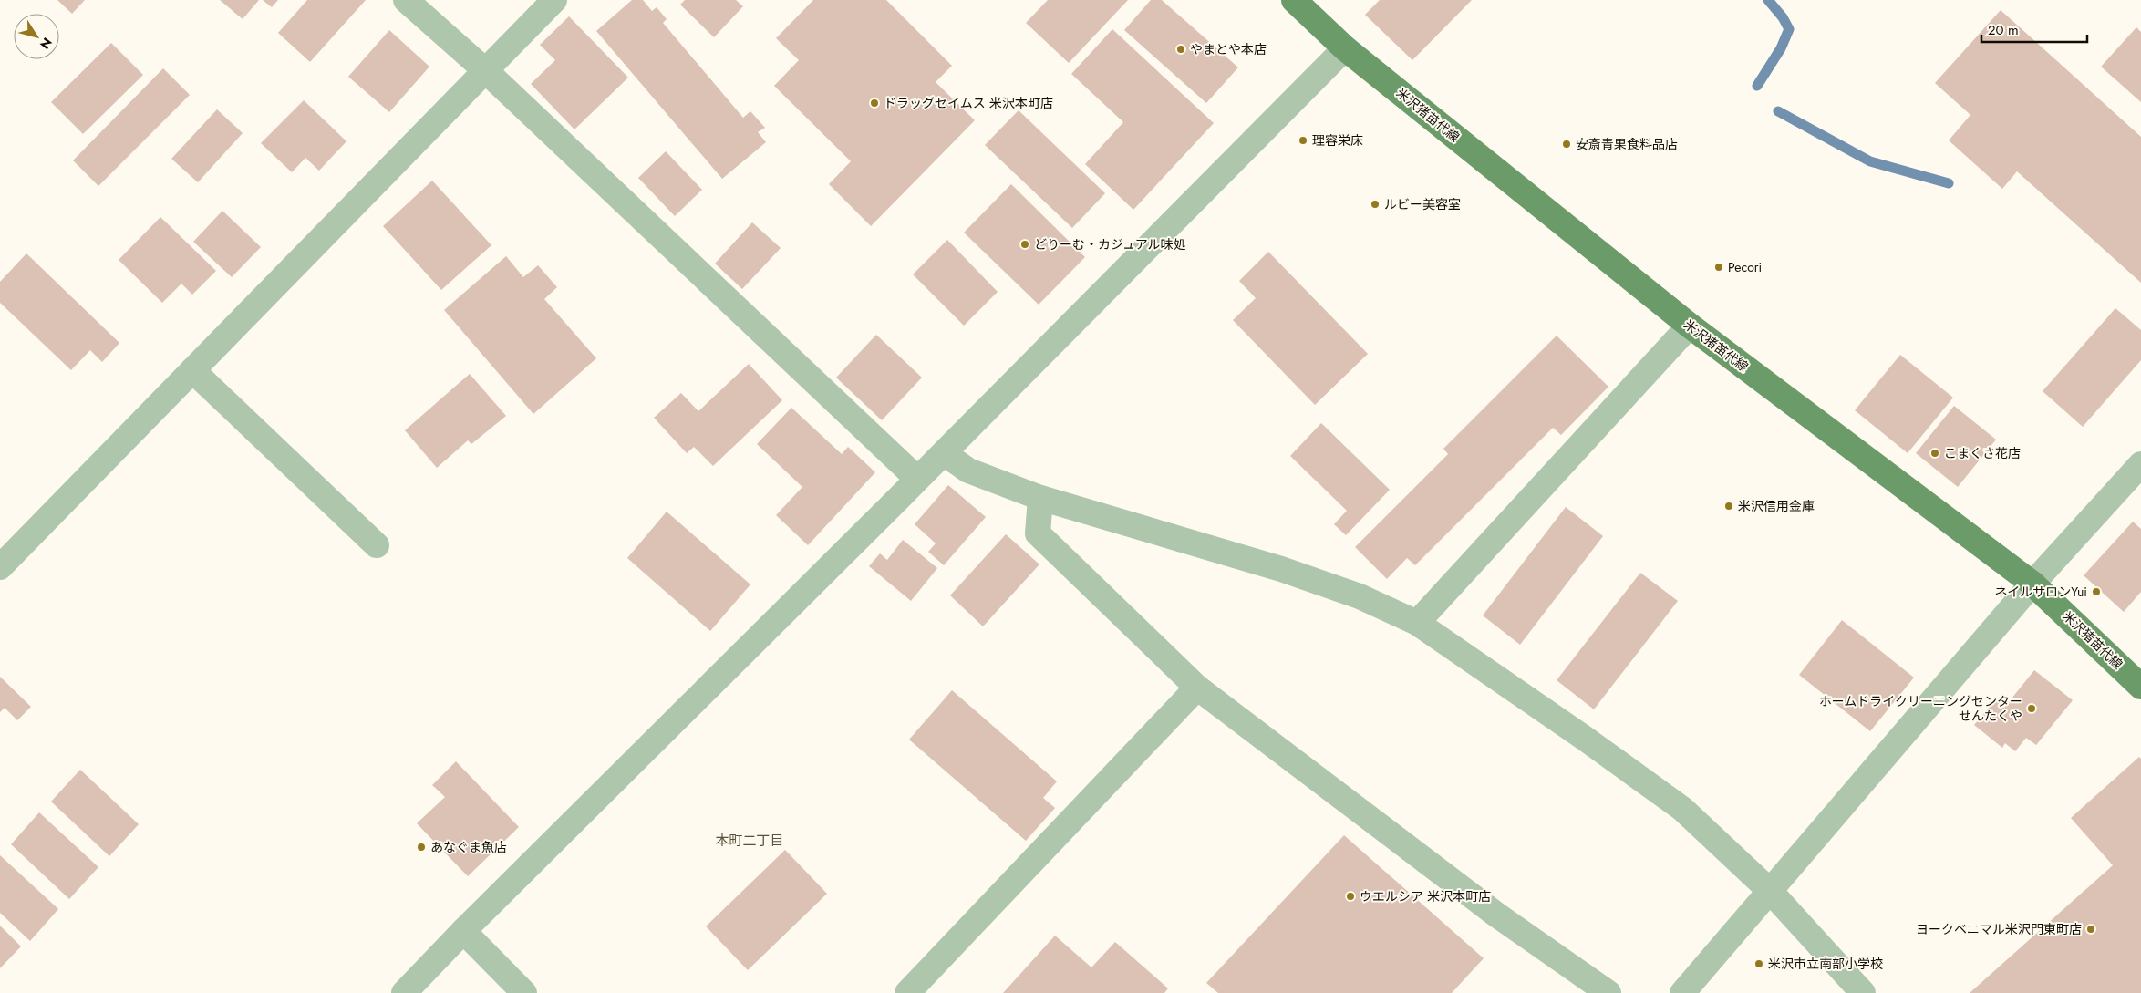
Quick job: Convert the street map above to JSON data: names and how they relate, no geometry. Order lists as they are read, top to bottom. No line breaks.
{"streets":{"main road":["米沢猪苗代線"]},"districts":["本町二丁目"],"places":["やまとや本店","ドラッグセイムス 米沢本町店","理容栄床","安斎青果食料品店","ルビー美容室","どりーむ・カジュアル味処","Pecori","こまくさ花店","米沢信用金庫","ネイルサロンYui","ホームドライクリーニングセンター せんたくや","あなぐま魚店","ウエルシア 米沢本町店","ヨークベニマル米沢門東町店","米沢市立南部小学校"],"scale_bar":"20 m","north":"bottom right"}
